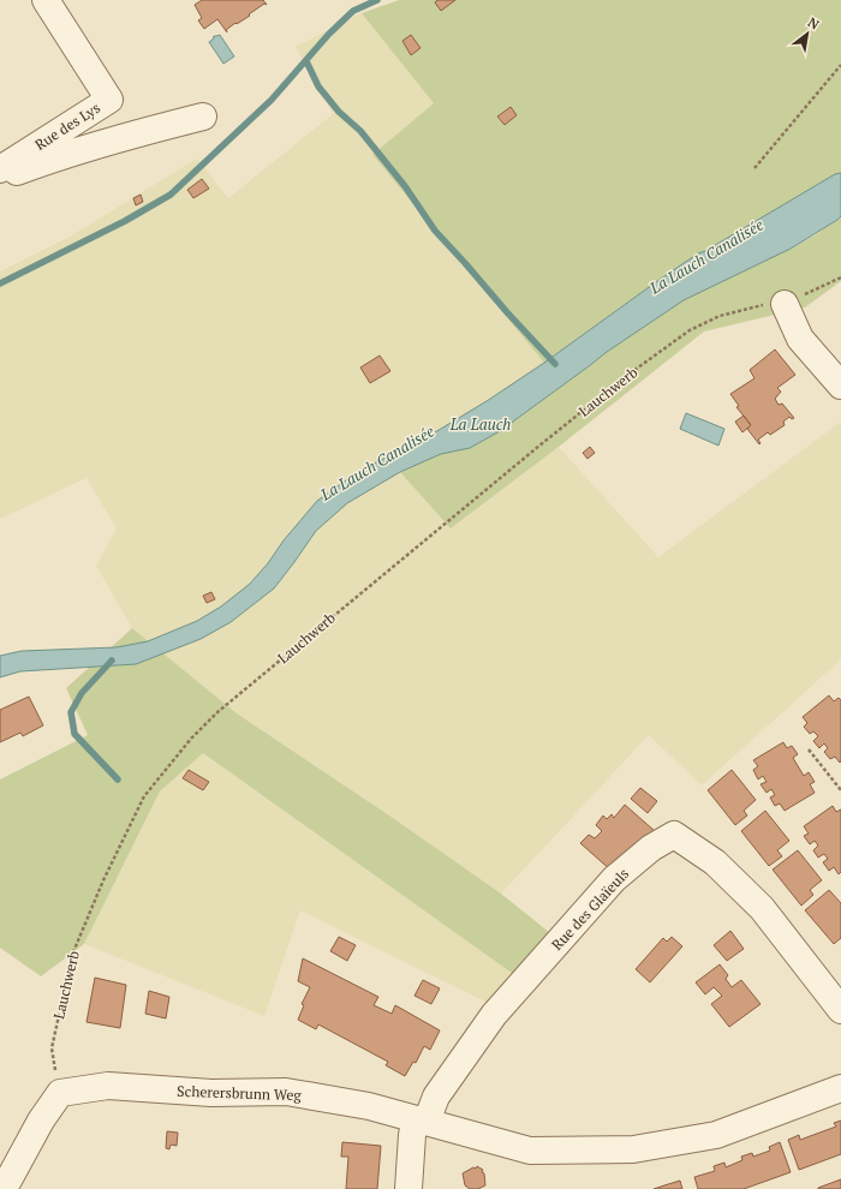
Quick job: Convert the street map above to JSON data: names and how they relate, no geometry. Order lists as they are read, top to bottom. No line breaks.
{"streets":{"street":["Rue des Lys","Rue des Glaïeuls","Scherersbrunn Weg"],"path":["Lauchwerb"]},"crossings":[["Lauchwerb","Scherersbrunn Weg"],["Rue des Glaïeuls","Scherersbrunn Weg"]],"water":["La Lauch Canalisée","La Lauch"],"north":"top right"}
